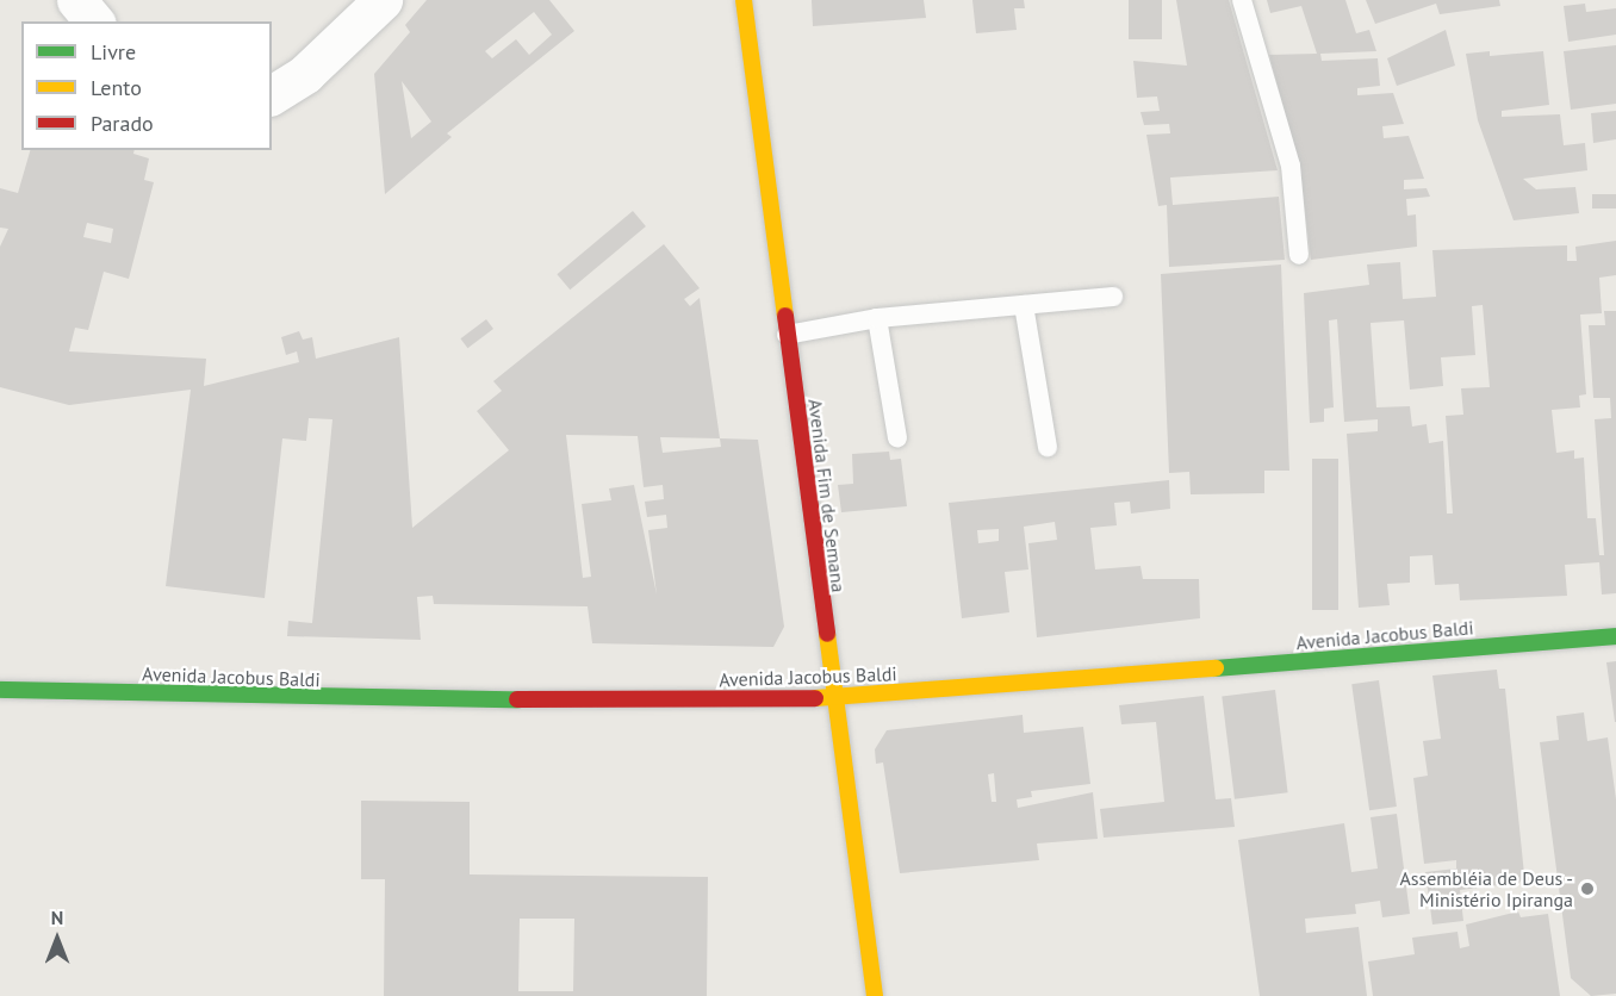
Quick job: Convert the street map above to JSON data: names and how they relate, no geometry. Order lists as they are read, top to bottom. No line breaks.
{"streets":{"street":["Avenida Fim de Semana","Avenida Jacobus Baldi"]},"crossings":[["Avenida Fim de Semana","Avenida Jacobus Baldi"]],"places":["Assembléia de Deus - Ministério Ipiranga"],"legend":["Livre","Lento","Parado"],"north":"top"}
